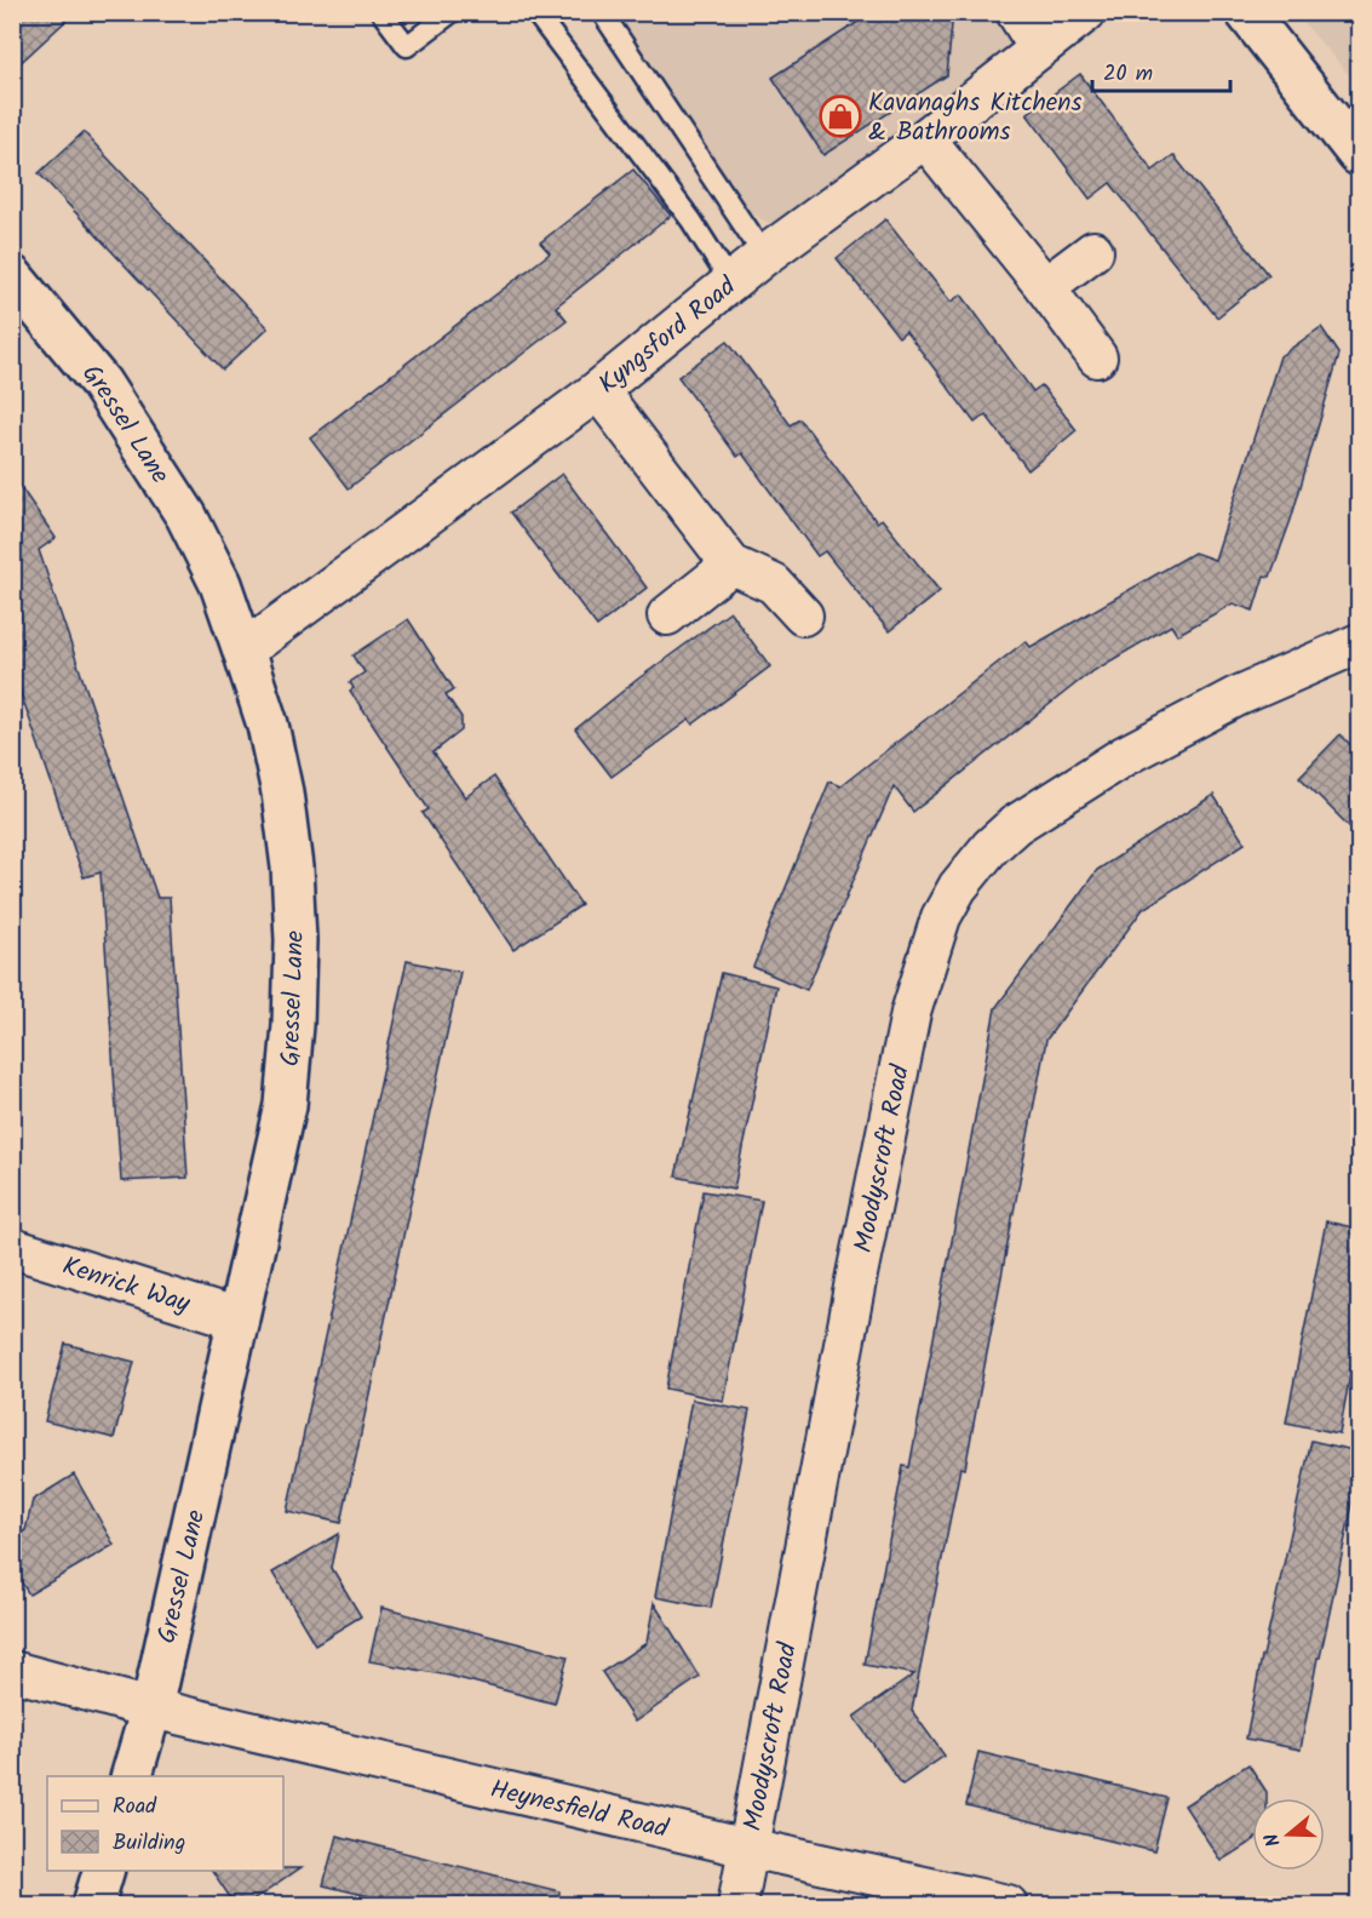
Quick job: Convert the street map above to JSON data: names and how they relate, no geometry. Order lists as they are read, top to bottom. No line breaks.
{"streets":{"street":["Kyngsford Road","Gressel Lane","Moodyscroft Road","Kenrick Way","Heynesfield Road"]},"crossings":[["Kyngsford Road","Gressel Lane"],["Gressel Lane","Kenrick Way"],["Gressel Lane","Heynesfield Road"],["Moodyscroft Road","Heynesfield Road"]],"places":{"shop":["Kavanaghs Kitchens & Bathrooms"]},"legend":["Road","Building"],"scale_bar":"20 m","north":"left"}
